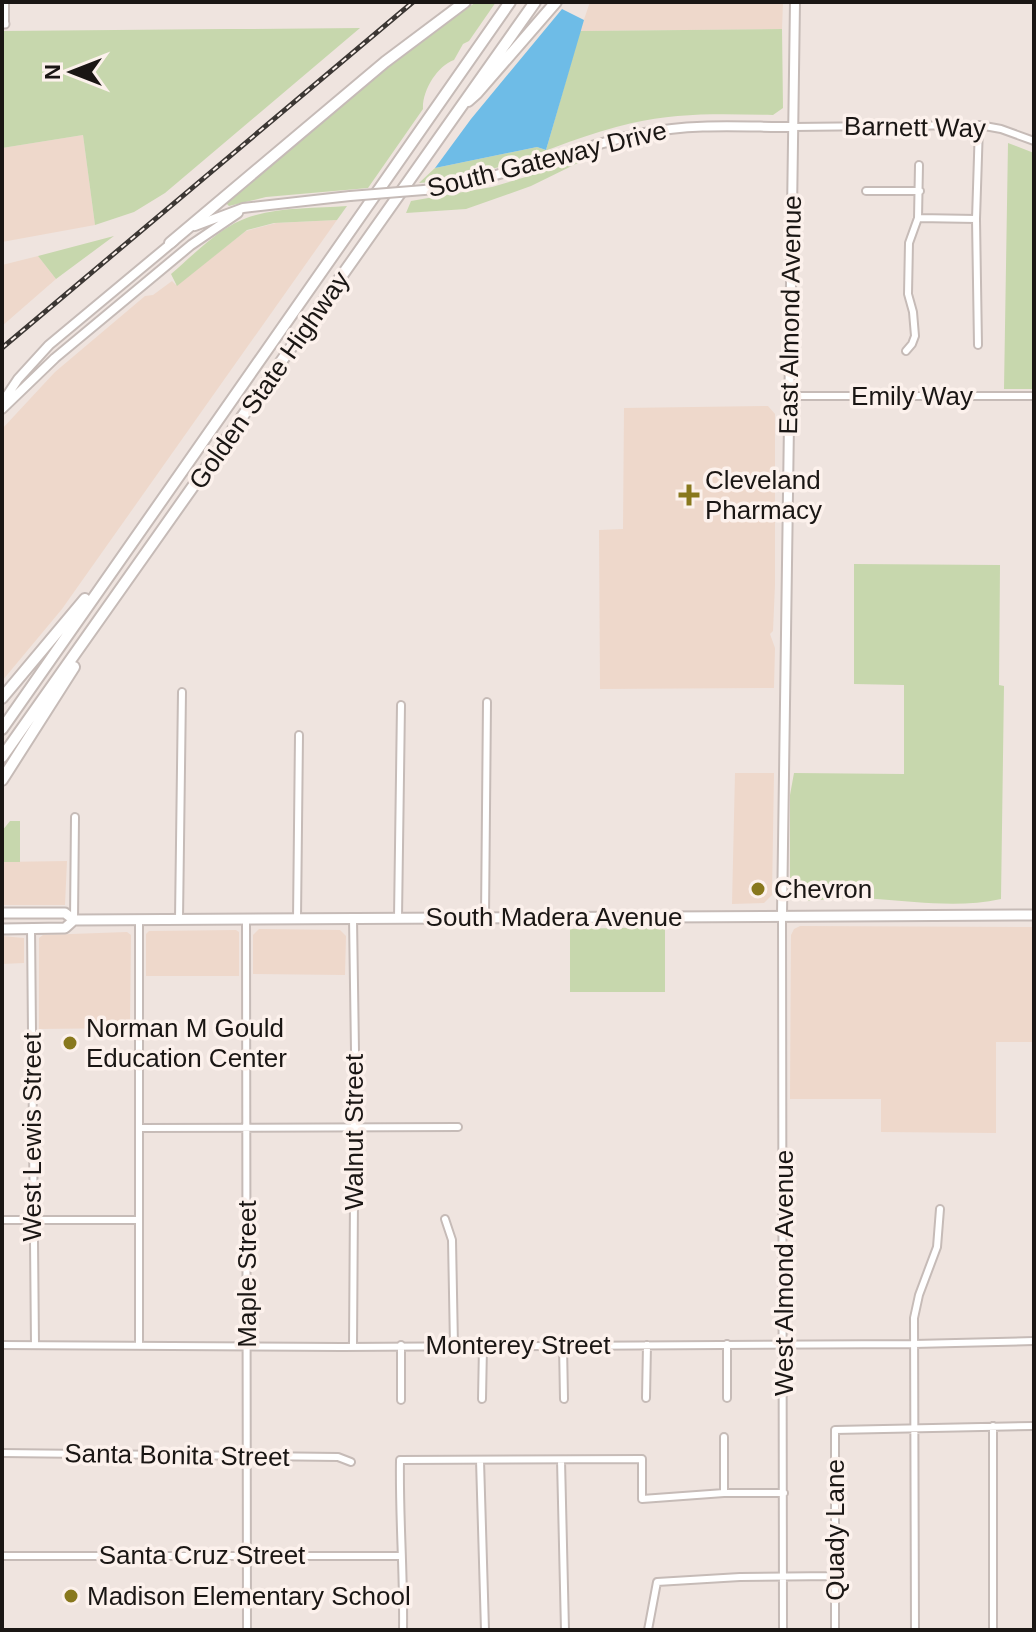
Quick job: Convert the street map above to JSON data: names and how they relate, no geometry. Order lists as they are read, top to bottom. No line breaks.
{"streets":{"highway":["Golden State Highway"],"main road":["South Gateway Drive","East Almond Avenue","South Madera Avenue"],"street":["Barnett Way","Emily Way","Walnut Street","West Lewis Street","West Almond Avenue","Maple Street","Monterey Street","Santa Bonita Street","Quady Lane","Santa Cruz Street"]},"crossings":[["Barnett Way","South Gateway Drive"],["Barnett Way","East Almond Avenue"],["South Gateway Drive","East Almond Avenue"],["East Almond Avenue","Emily Way"],["East Almond Avenue","South Madera Avenue"],["East Almond Avenue","West Almond Avenue"],["South Madera Avenue","Walnut Street"],["South Madera Avenue","West Lewis Street"],["South Madera Avenue","West Almond Avenue"],["South Madera Avenue","Maple Street"],["Walnut Street","Monterey Street"],["West Lewis Street","Monterey Street"],["West Almond Avenue","Monterey Street"],["Maple Street","Monterey Street"],["Maple Street","Santa Bonita Street"],["Maple Street","Santa Cruz Street"]],"places":{"health":["Cleveland Pharmacy"],"other":["Chevron","Norman M Gould Education Center","Madison Elementary School"]},"north":"left"}
